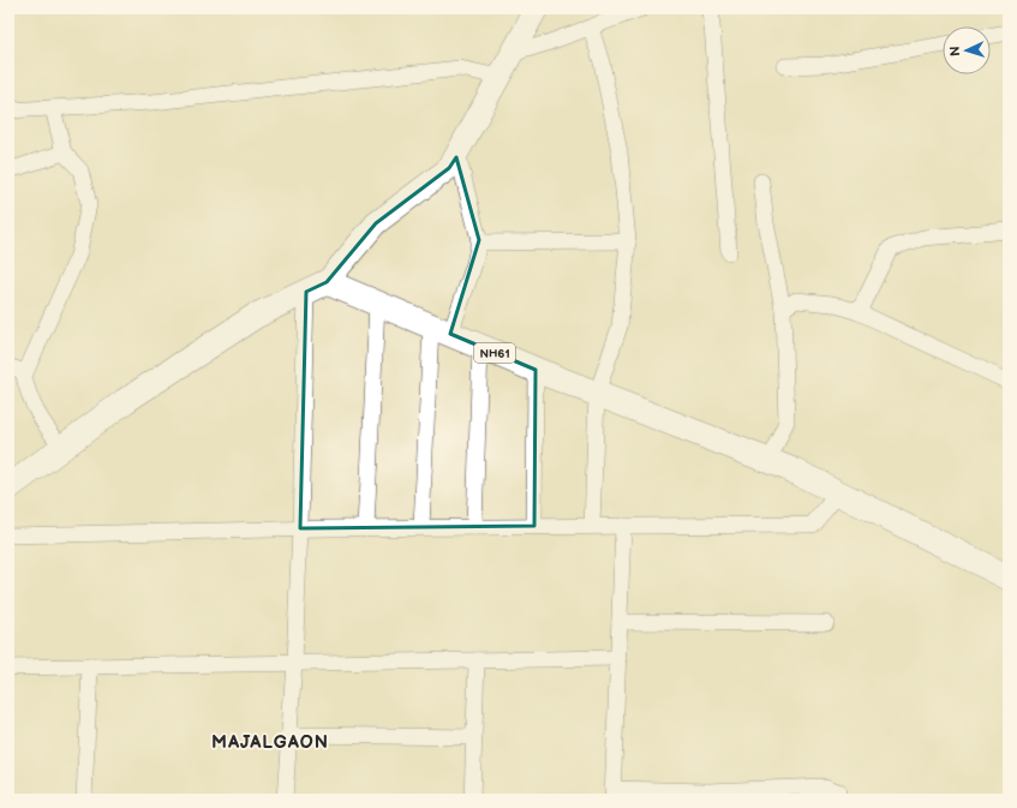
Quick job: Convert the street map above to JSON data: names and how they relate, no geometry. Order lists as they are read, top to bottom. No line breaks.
{"streets":{"main road":["NH61"]},"districts":["MAJALGAON"],"north":"left"}
